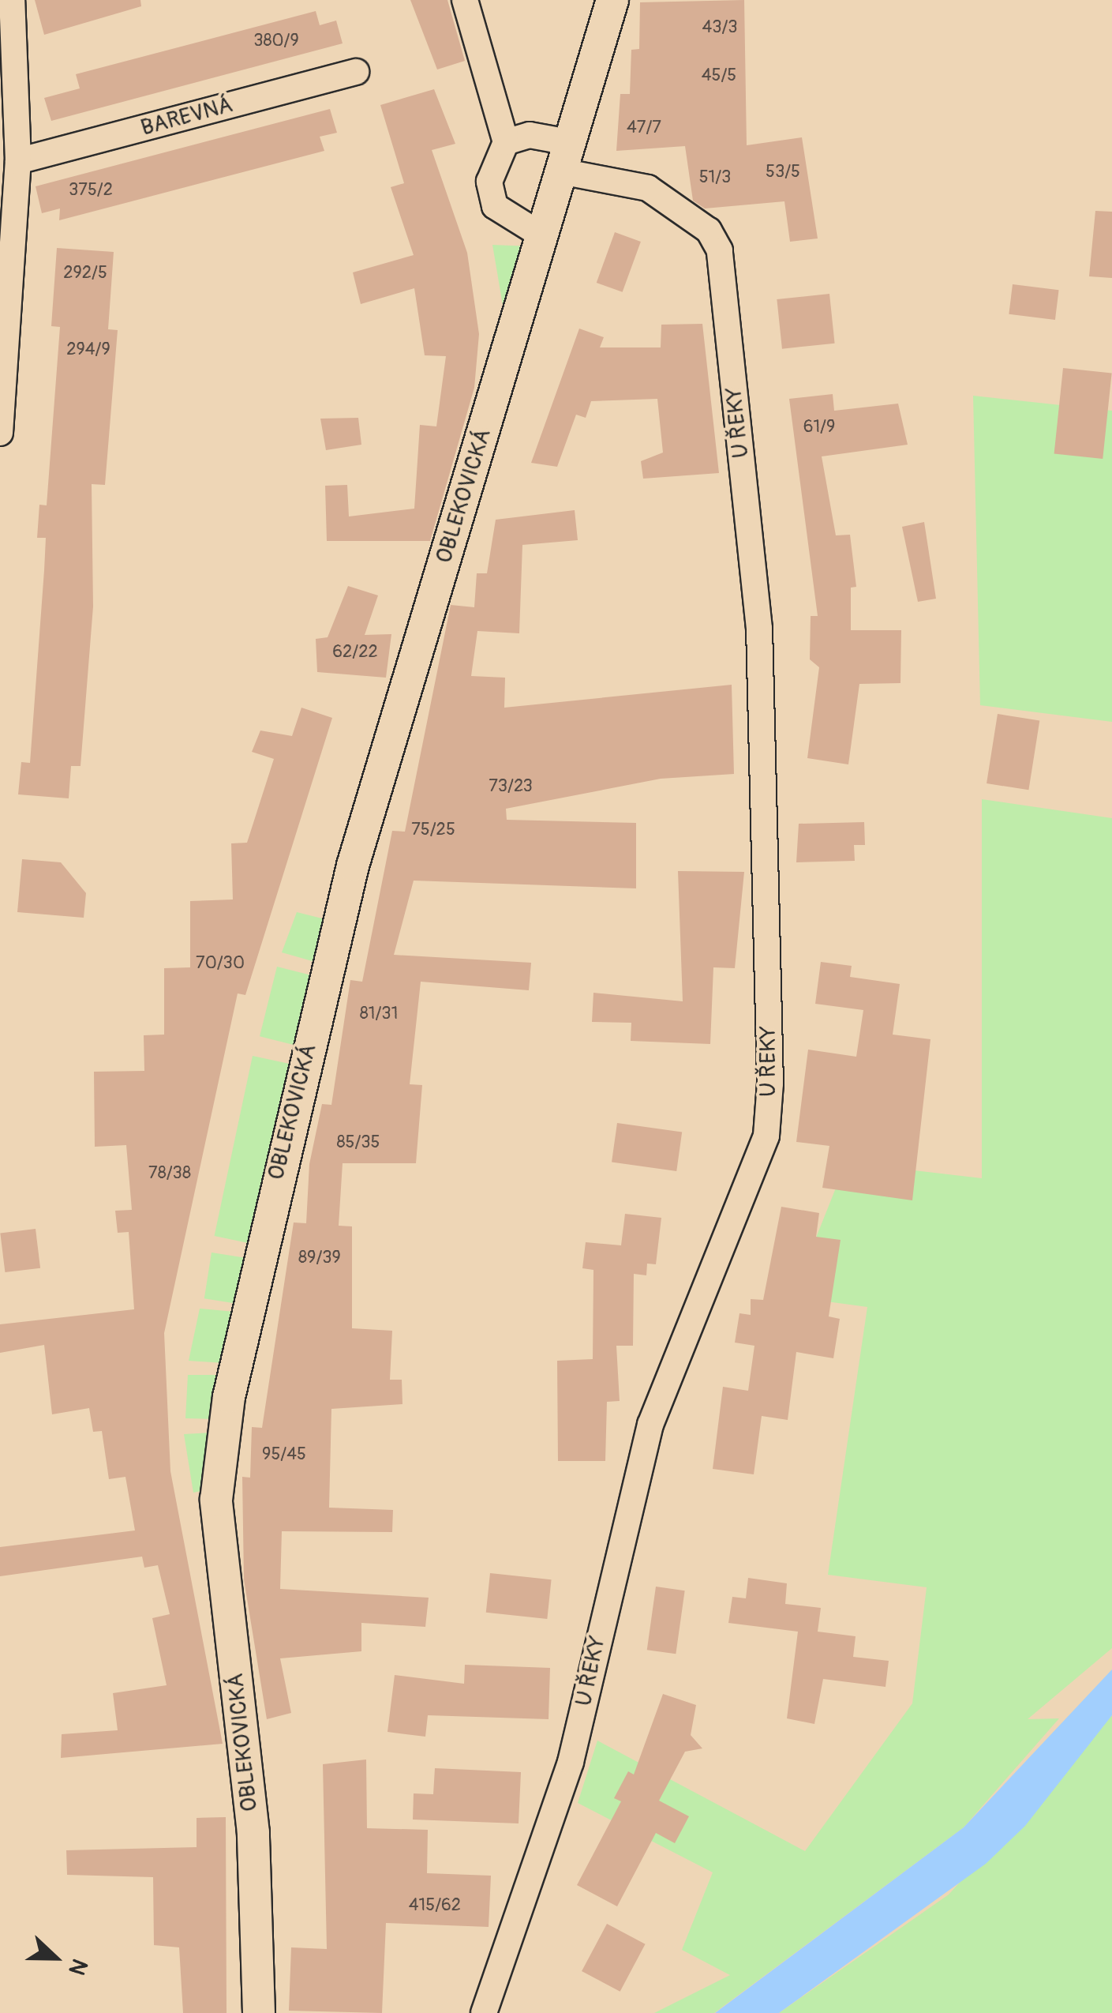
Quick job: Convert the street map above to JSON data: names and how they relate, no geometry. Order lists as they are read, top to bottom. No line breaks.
{"streets":{"street":["BAREVNÁ","U ŘEKY","OBLEKOVICKÁ"]},"crossings":[["U ŘEKY","OBLEKOVICKÁ"]],"house_numbers":["43/3","380/9","45/5","47/7","53/5","51/3","375/2","292/5","294/9","61/9","62/22","73/23","75/25","70/30","81/31","85/35","78/38","89/39","95/45","415/62"],"north":"right"}
